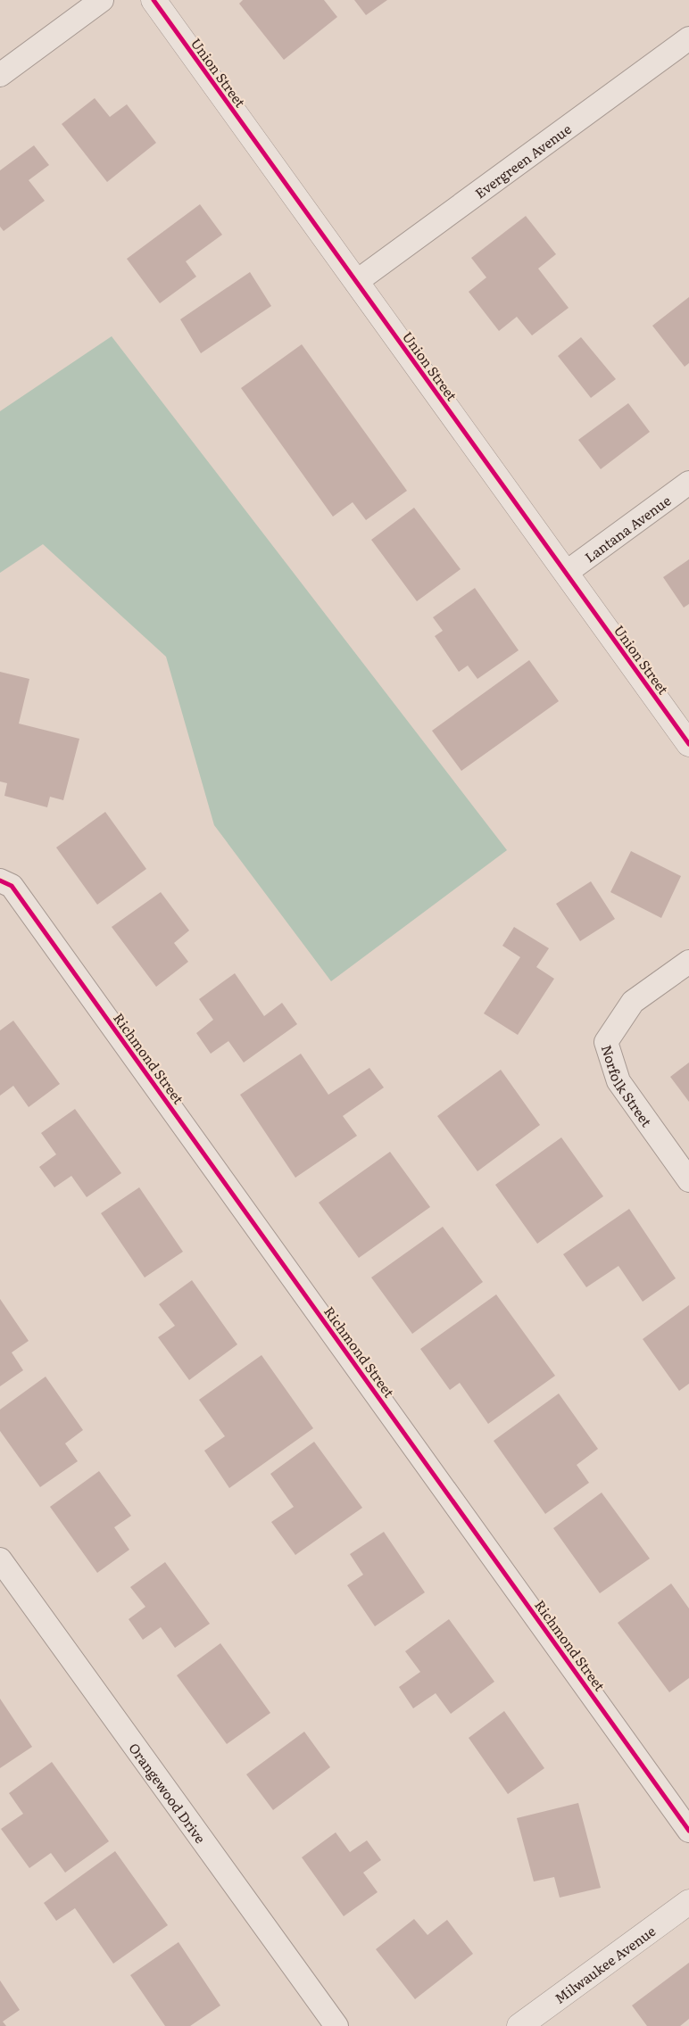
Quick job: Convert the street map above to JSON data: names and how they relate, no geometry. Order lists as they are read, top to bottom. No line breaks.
{"streets":{"street":["Union Street","Evergreen Avenue","Lantana Avenue","Richmond Street","Norfolk Street","Orangewood Drive","Milwaukee Avenue"]},"crossings":[["Union Street","Evergreen Avenue"],["Union Street","Lantana Avenue"]]}
